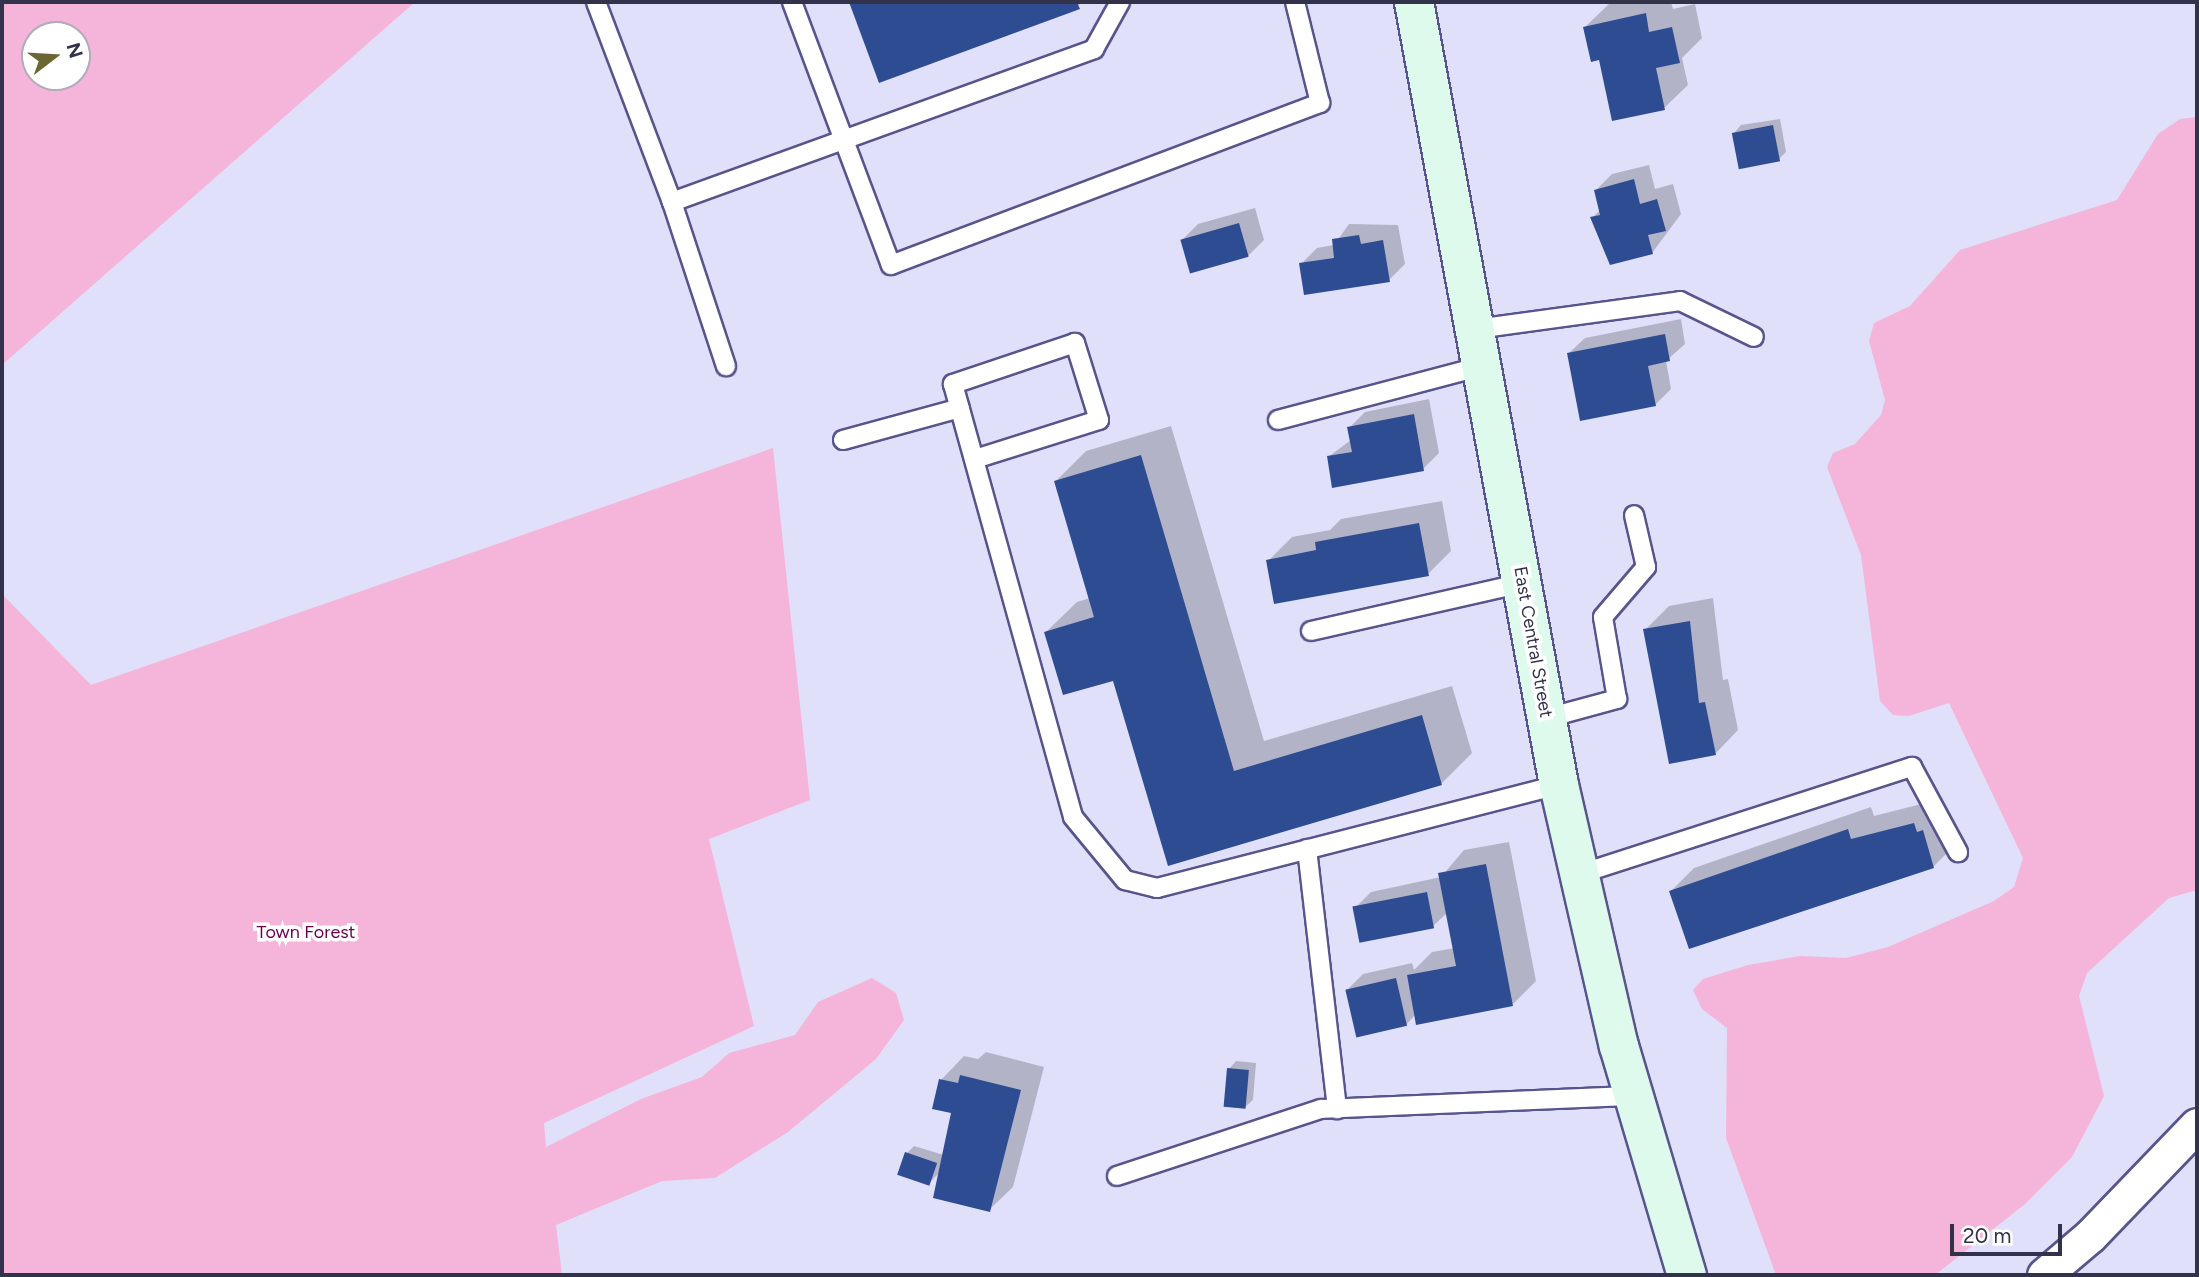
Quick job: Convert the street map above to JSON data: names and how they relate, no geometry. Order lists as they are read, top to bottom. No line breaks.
{"streets":{"main road":["East Central Street"]},"parks":["Town Forest"],"scale_bar":"20 m","north":"right"}
